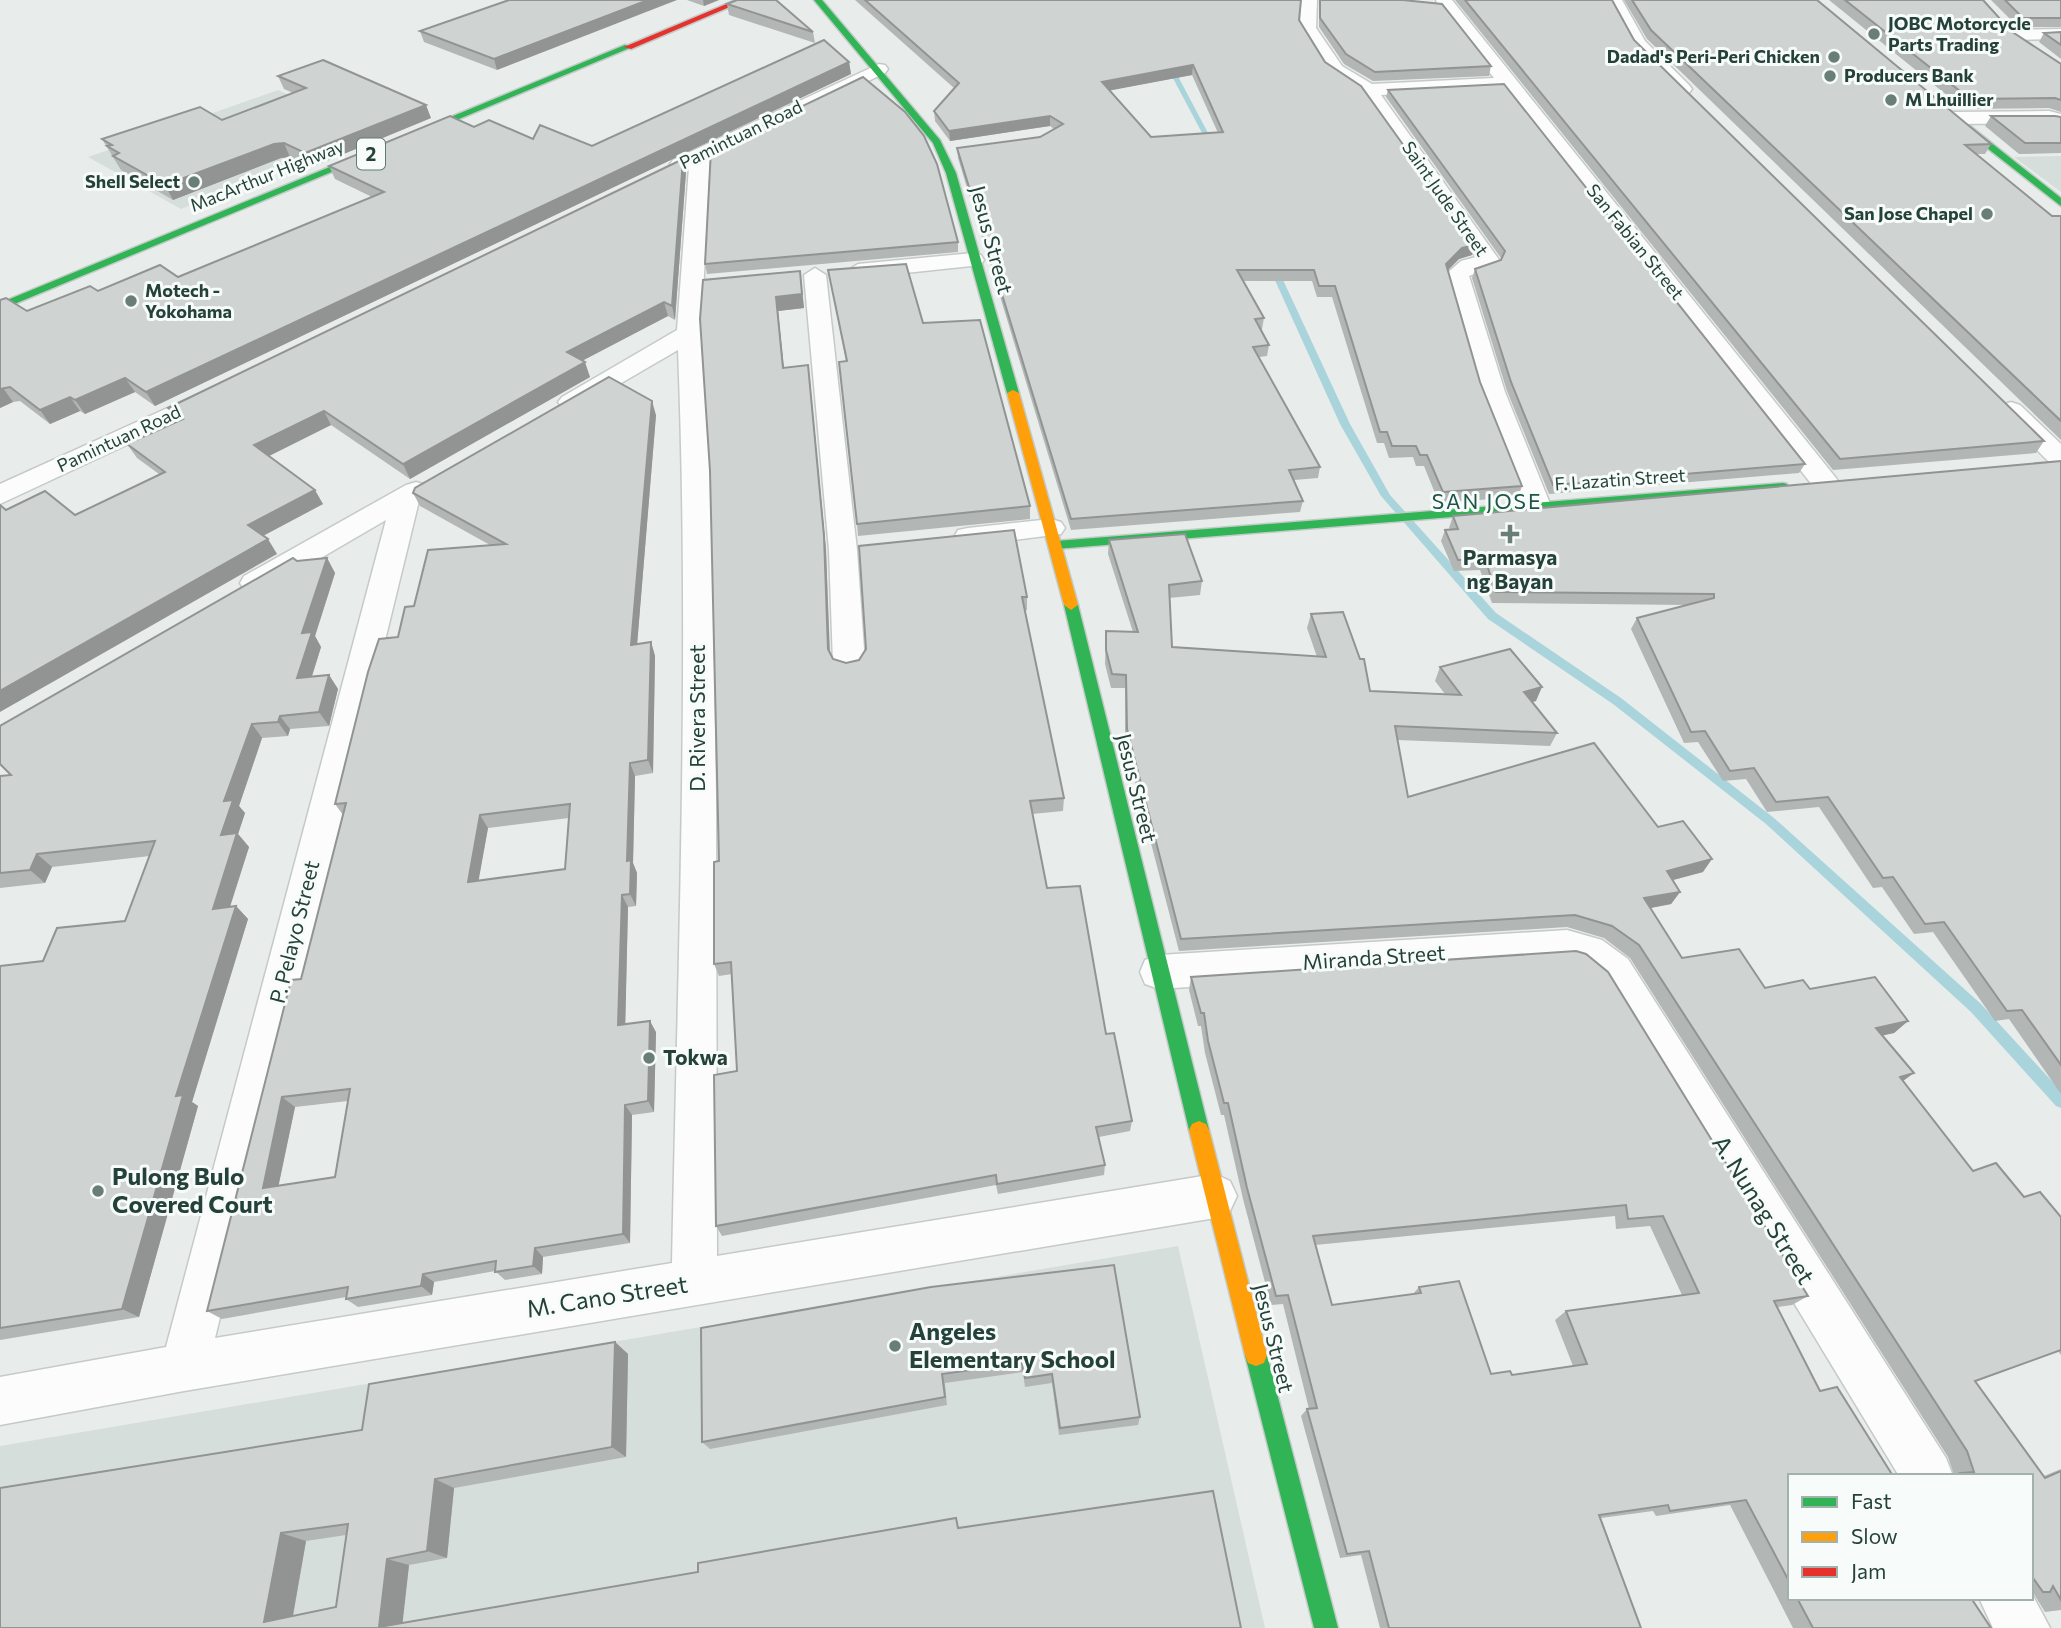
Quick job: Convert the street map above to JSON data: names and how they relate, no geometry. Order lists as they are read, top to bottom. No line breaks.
{"streets":{"main road":["2","MacArthur Highway","Jesus Street","F. Lazatin Street"],"street":["Pamintuan Road","Saint Jude Street","San Fabian Street","D. Rivera Street","P. Pelayo Street","Miranda Street","A. Nunag Street","M. Cano Street"]},"crossings":[["Pamintuan Road","Jesus Street"],["Pamintuan Road","D. Rivera Street"],["Saint Jude Street","F. Lazatin Street"],["Jesus Street","F. Lazatin Street"],["Jesus Street","Miranda Street"],["Jesus Street","M. Cano Street"],["San Fabian Street","F. Lazatin Street"],["D. Rivera Street","M. Cano Street"],["P. Pelayo Street","M. Cano Street"],["Miranda Street","A. Nunag Street"]],"districts":["SAN JOSE"],"places":{"other":["JOBC Motorcycle Parts Trading","Dadad's Peri-Peri Chicken","Producers Bank","M Lhuillier","Shell Select","San Jose Chapel","Motech - Yokohama","Tokwa","Pulong Bulo Covered Court","Angeles Elementary School"],"health":["Parmasya ng Bayan"]},"legend":["Fast","Slow","Jam"]}
